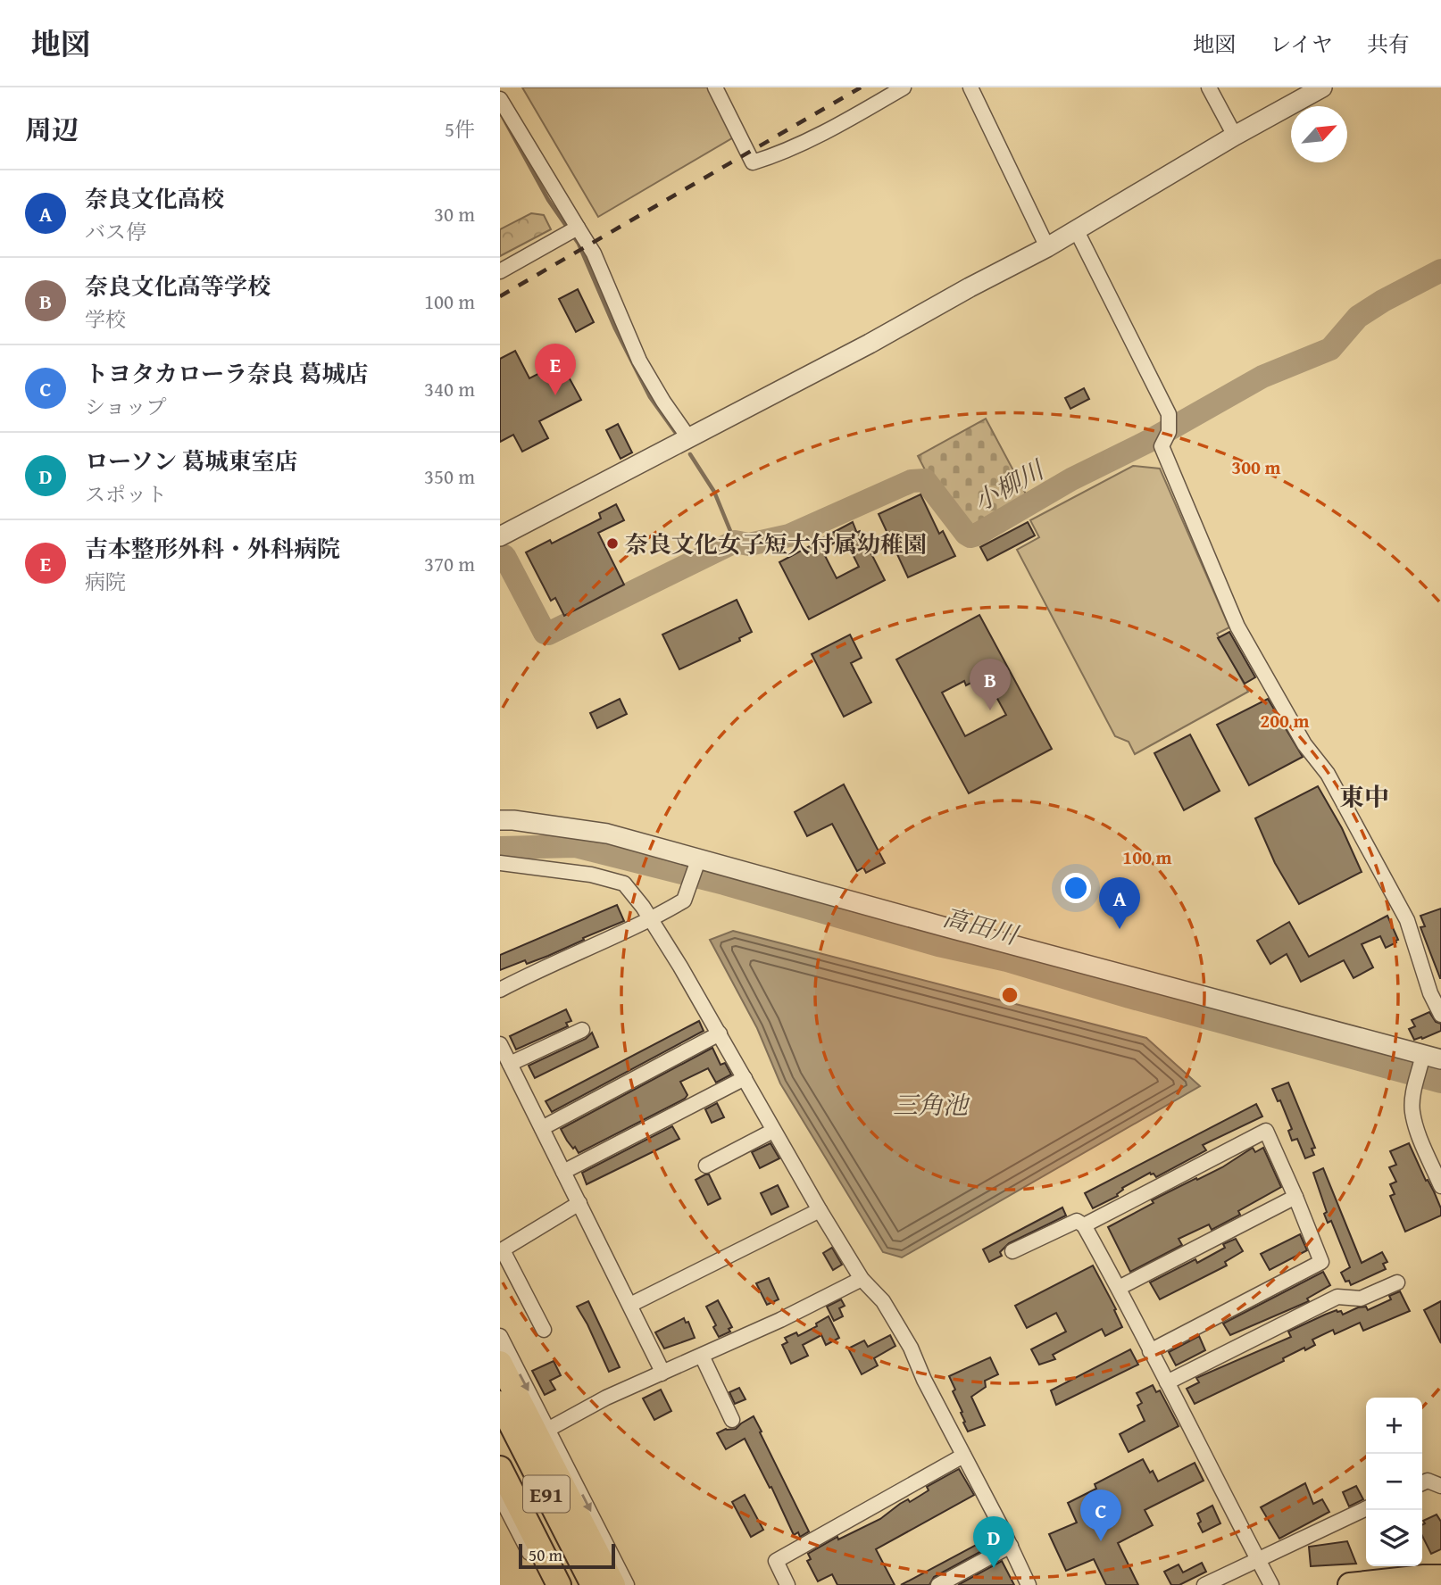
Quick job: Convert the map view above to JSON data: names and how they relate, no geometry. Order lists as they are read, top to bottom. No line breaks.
{"streets":{"highway":["E91"]},"districts":["東中"],"water":["小柳川","高田川","三角池"],"places":["奈良文化女子短大付属幼稚園"],"scale_bar":"50 m","north":"top right","page":{"header":"地図","nav":["地図","レイヤ","共有"],"heading":["周辺","5件"],"list":[{"mark":"A","name":"奈良文化高校","note":"バス停","value":"30 m"},{"mark":"B","name":"奈良文化高等学校","note":"学校","value":"100 m"},{"mark":"C","name":"トヨタカローラ奈良 葛城店","note":"ショップ","value":"340 m"},{"mark":"D","name":"ローソン 葛城東室店","note":"スポット","value":"350 m"},{"mark":"E","name":"吉本整形外科・外科病院","note":"病院","value":"370 m"}],"pins":["E","B","A","C","D"],"map_buttons":["+","−"],"scale":"50 m"},"rings":["300 m","200 m","100 m"]}
